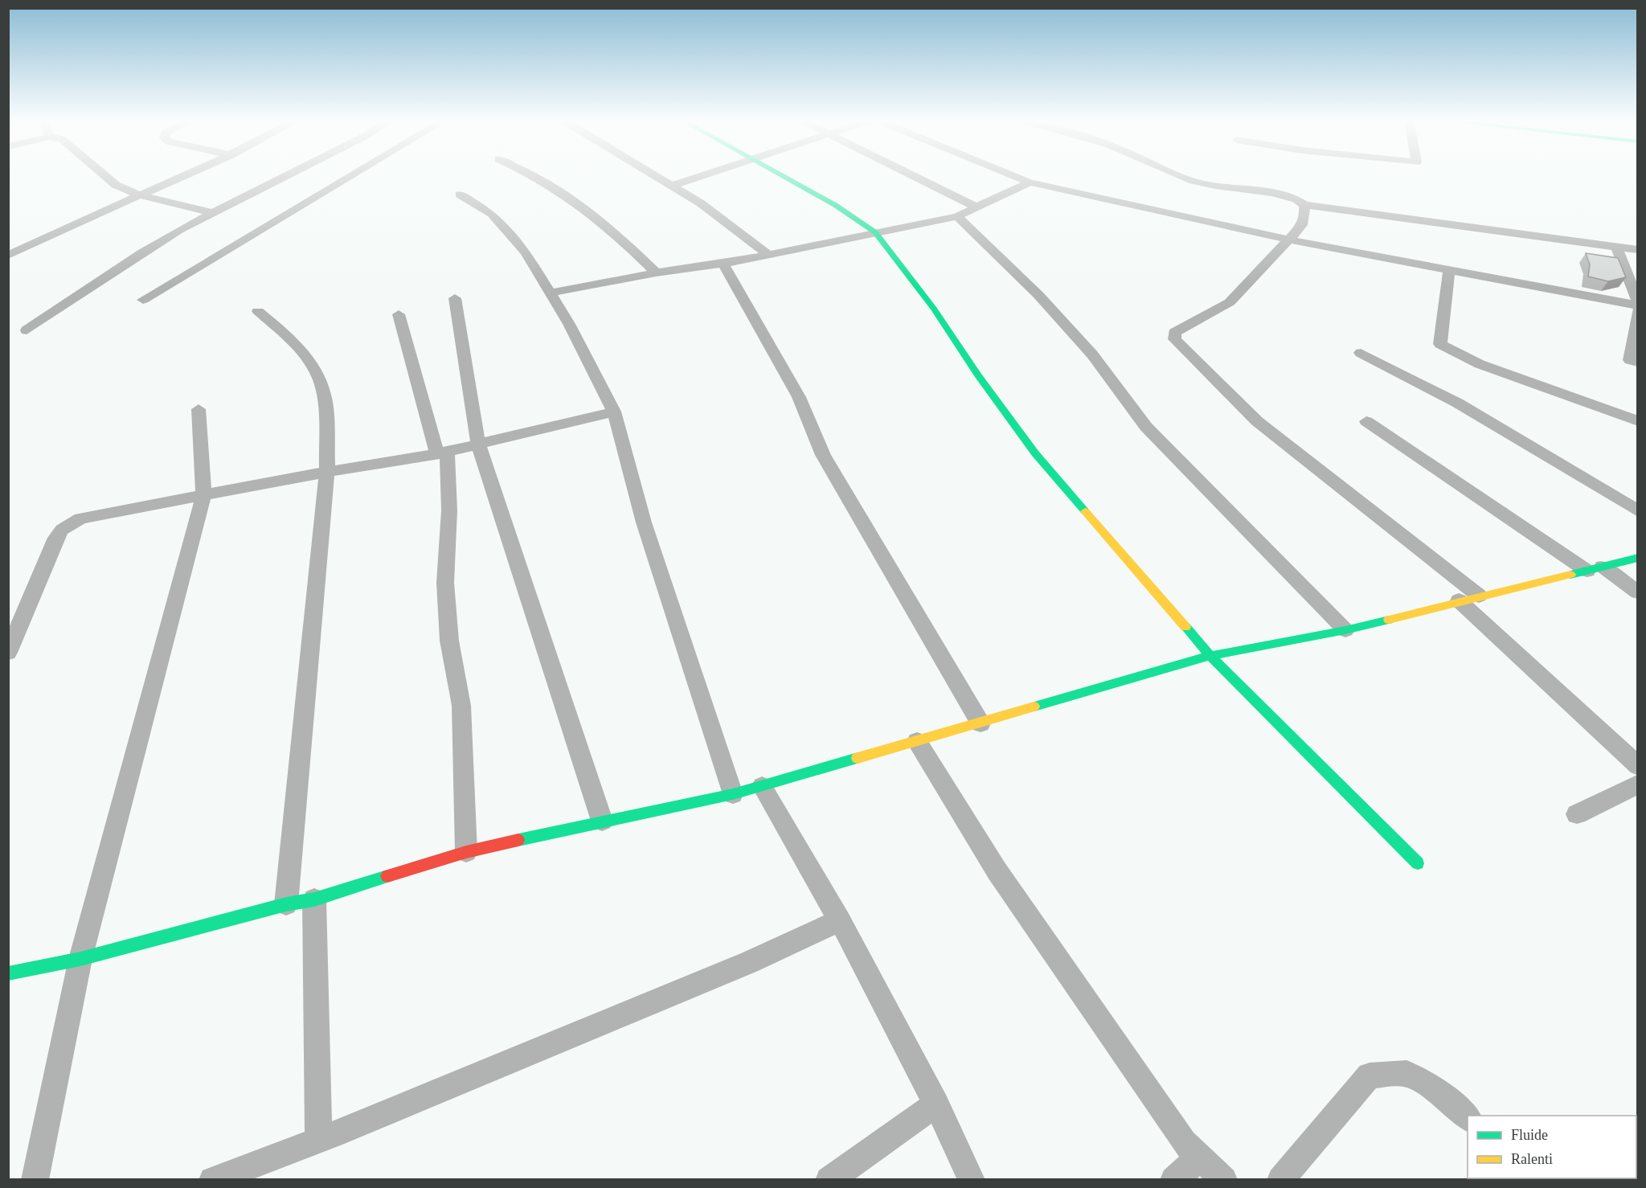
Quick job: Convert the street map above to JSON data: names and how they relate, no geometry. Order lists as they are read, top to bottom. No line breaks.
{"legend":["Fluide","Ralenti"]}
